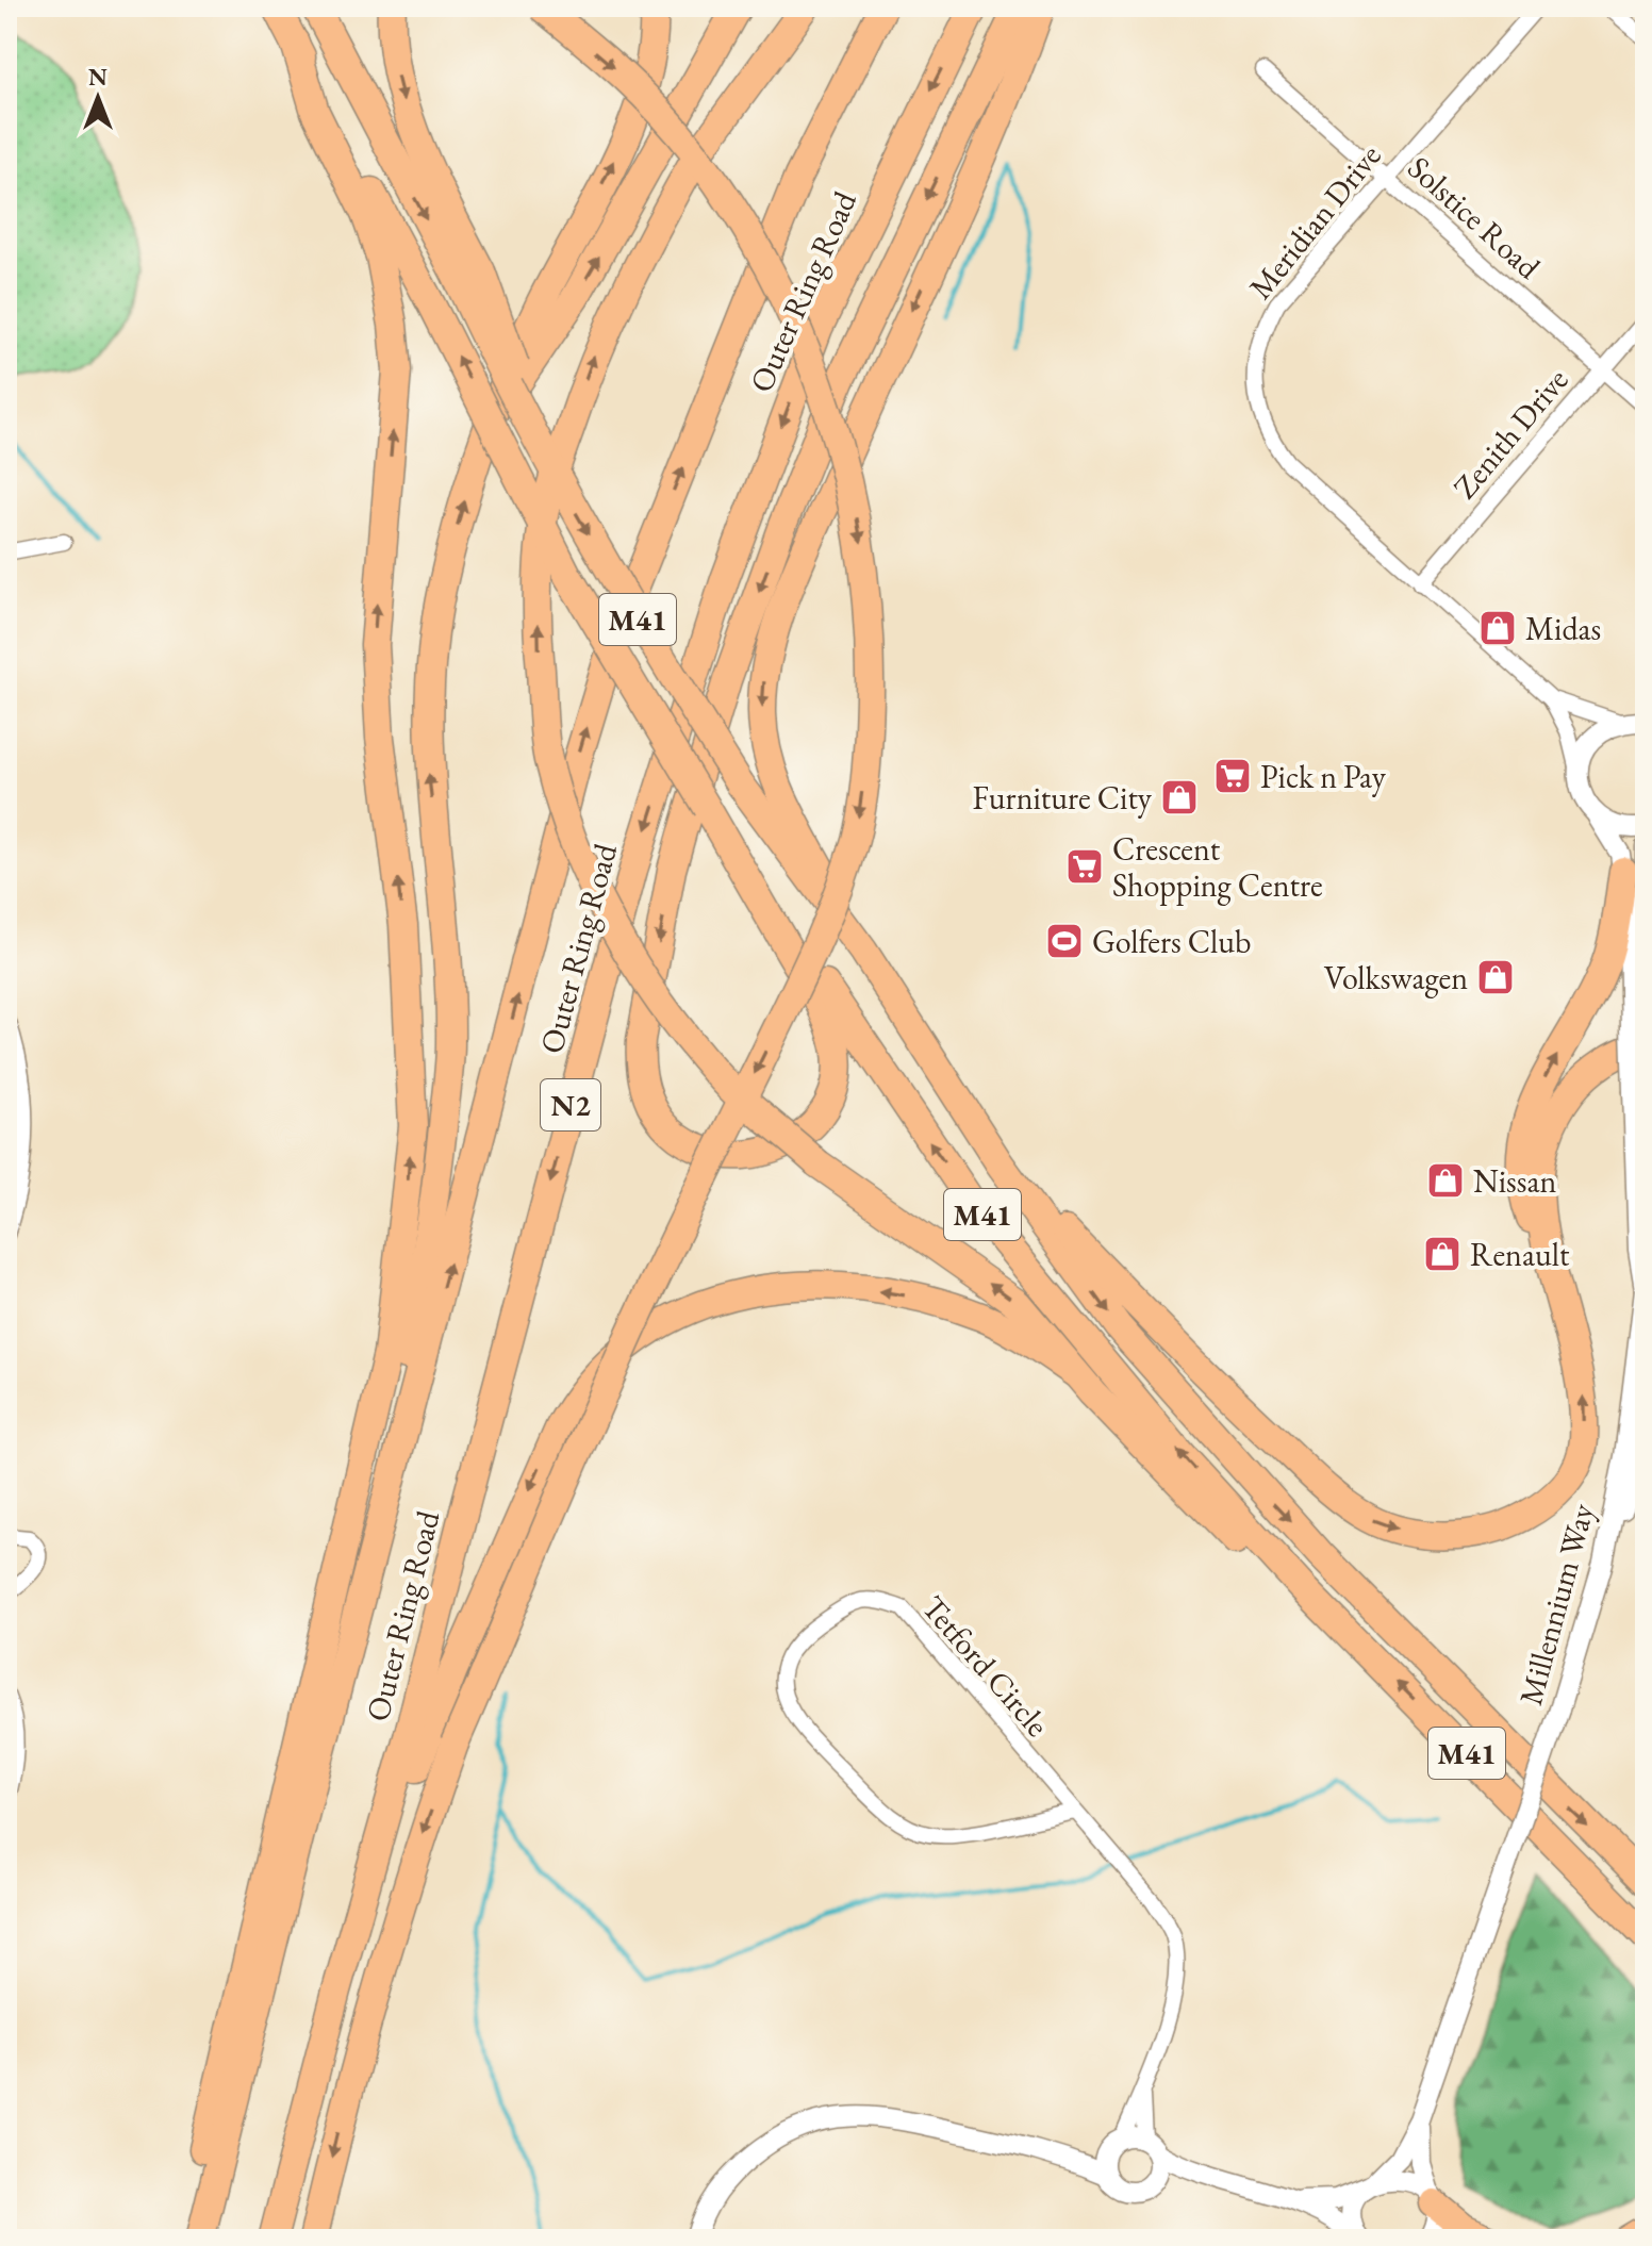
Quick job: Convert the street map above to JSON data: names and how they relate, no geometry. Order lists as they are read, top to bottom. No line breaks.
{"streets":{"highway":["Outer Ring Road","M41","N2"],"street":["Solstice Road","Meridian Drive","Zenith Drive","Millennium Way","Tetford Circle"]},"crossings":[["Solstice Road","Meridian Drive"],["Solstice Road","Zenith Drive"],["Meridian Drive","Zenith Drive"],["Meridian Drive","Millennium Way"]],"places":{"shop":["Midas","Furniture City","Volkswagen","Nissan","Renault"],"supermarket":["Pick n Pay","Crescent Shopping Centre"],"sports":["Golfers Club"]},"north":"top"}
